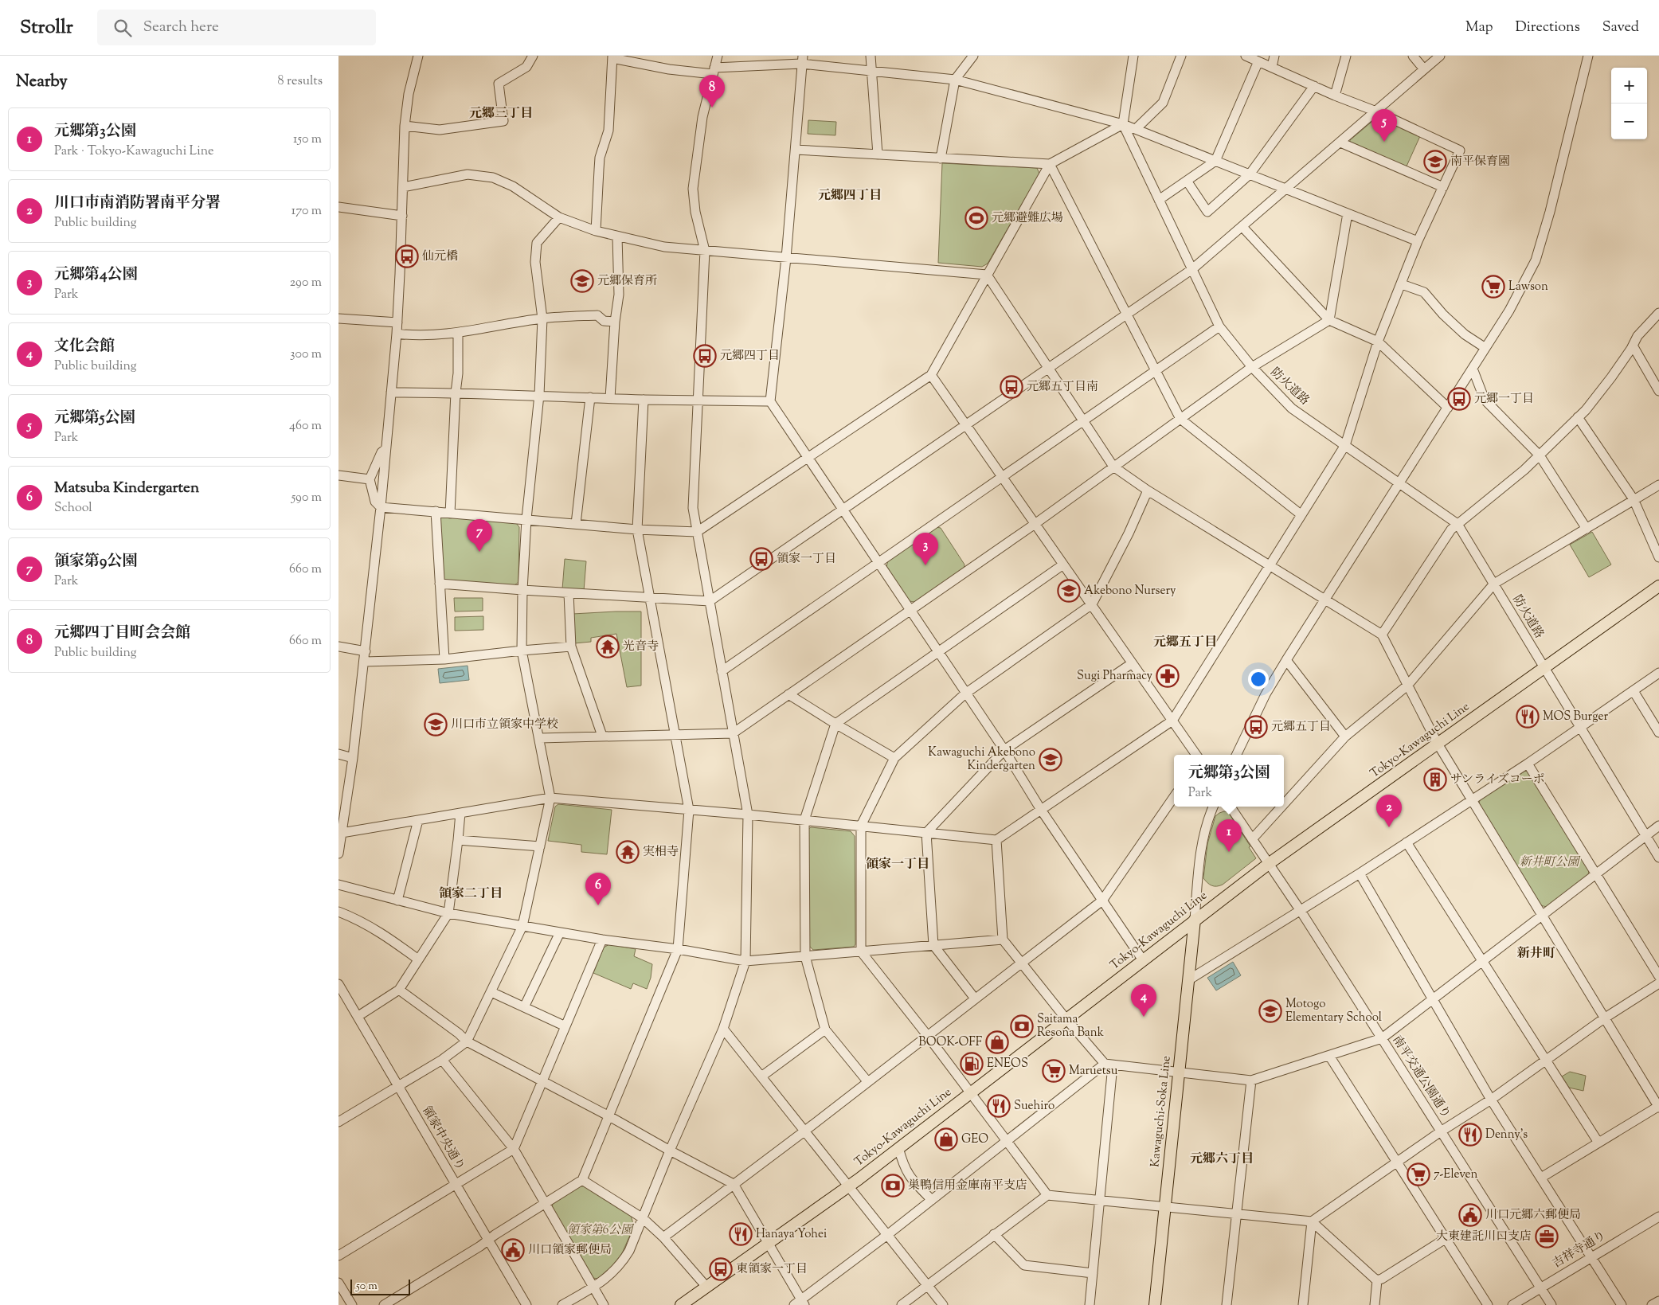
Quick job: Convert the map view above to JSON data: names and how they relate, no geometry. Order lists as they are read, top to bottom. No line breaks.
{"streets":{"main road":["Tokyo-Kawaguchi Line","Kawaguchi-Soka Line"],"street":["防火道路","南平交通公園通り","領家中央通り","吉祥寺通り"]},"crossings":[["防火道路","Tokyo-Kawaguchi Line"],["Tokyo-Kawaguchi Line","南平交通公園通り"],["Tokyo-Kawaguchi Line","Kawaguchi-Soka Line"],["南平交通公園通り","吉祥寺通り"]],"districts":["元郷三丁目","元郷四丁目","元郷五丁目","領家一丁目","領家二丁目","新井町","元郷六丁目"],"parks":["新井町公園","領家第6公園"],"places":{"school or university":["南平保育園","元郷保育所","Akebono Nursery","川口市立領家中学校","Kawaguchi Akebono Kindergarten","Motogo Elementary School"],"sports":["元郷避難広場"],"bus stop":["仙元橋","元郷四丁目","元郷五丁目南","元郷一丁目","領家一丁目","元郷五丁目","東領家一丁目"],"supermarket":["Lawson","Maruetsu","7-Eleven"],"temple":["光音寺","実相寺"],"pharmacy":["Sugi Pharmacy"],"restaurant":["MOS Burger","Suehiro","Denny's","Hanaya Yohei"],"building":["サンライズコーポ"],"bank":["Saitama Resona Bank","巣鴨信用金庫南平支店"],"shop":["BOOK-OFF","GEO"],"fuel station":["ENEOS"],"public building":["川口元郷六郵便局","川口領家郵便局"],"office":["大東建託川口支店"]},"scale_bar":"50 m","page":{"header":"Strollr","search":"Search here","nav":["Map","Directions","Saved"],"heading":["Nearby","8 results"],"map_buttons":["+","−"],"pins":["8","5","7","3","2","1","6","4"],"list":[{"mark":"1","name":"元郷第3公園","note":"Park · Tokyo-Kawaguchi Line","value":"150 m"},{"mark":"2","name":"川口市南消防署南平分署","note":"Public building","value":"170 m"},{"mark":"3","name":"元郷第4公園","note":"Park","value":"290 m"},{"mark":"4","name":"文化会館","note":"Public building","value":"300 m"},{"mark":"5","name":"元郷第5公園","note":"Park","value":"460 m"},{"mark":"6","name":"Matsuba Kindergarten","note":"School","value":"590 m"},{"mark":"7","name":"領家第9公園","note":"Park","value":"660 m"},{"mark":"8","name":"元郷四丁目町会会館","note":"Public building","value":"660 m"}],"popup":["元郷第3公園","Park"],"scale":"50 m"}}
